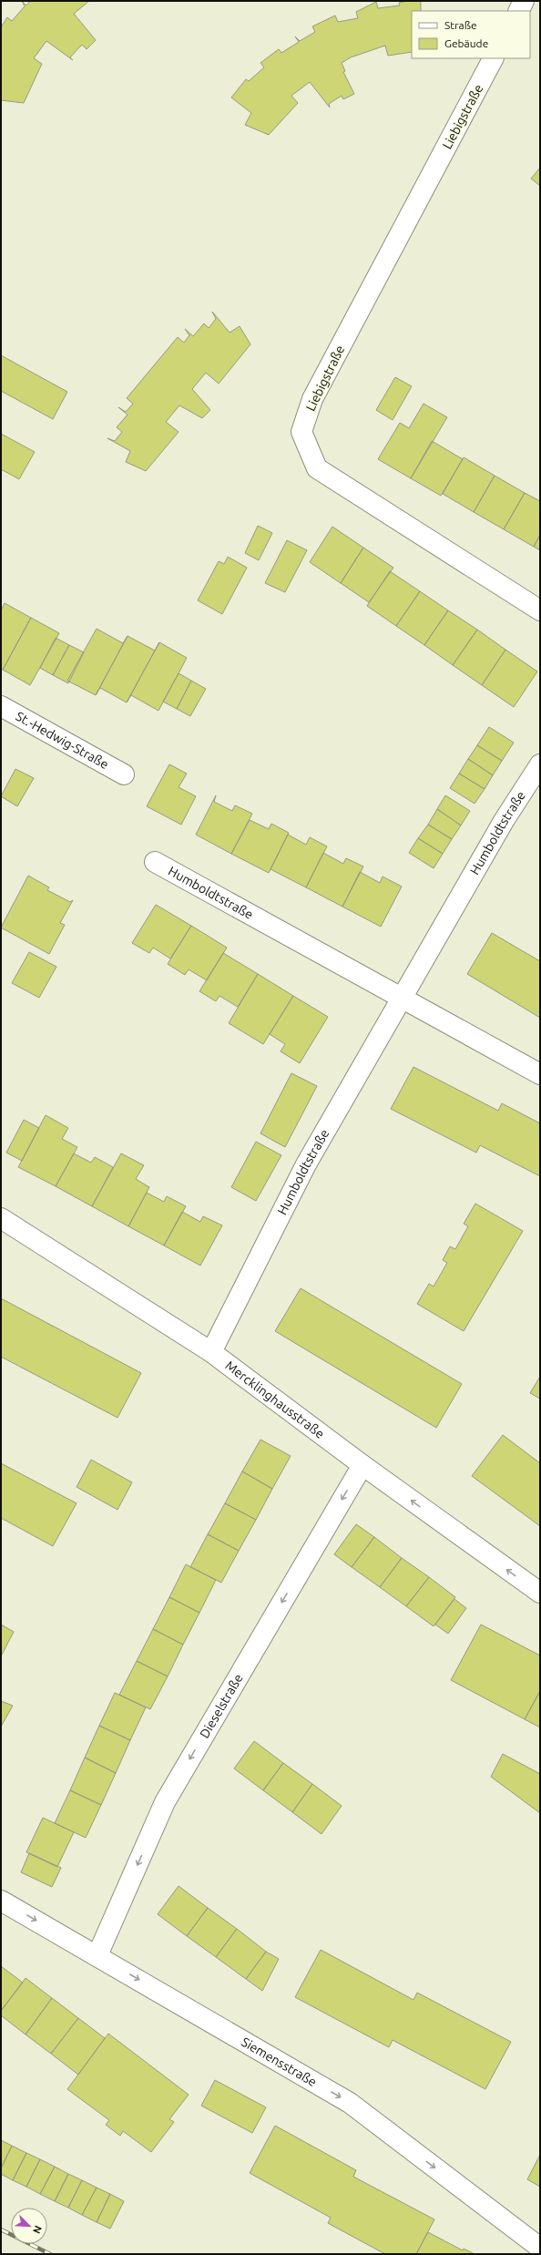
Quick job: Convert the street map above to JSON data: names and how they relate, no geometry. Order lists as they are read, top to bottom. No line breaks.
{"streets":{"street":["Liebigstraße","St.-Hedwig-Straße","Humboldtstraße","Mercklinghausstraße","Dieselstraße","Siemensstraße"]},"crossings":[["Humboldtstraße","Mercklinghausstraße"],["Mercklinghausstraße","Dieselstraße"],["Dieselstraße","Siemensstraße"]],"one_way":["Dieselstraße","Siemensstraße"],"legend":["Straße","Gebäude"],"north":"bottom right"}
